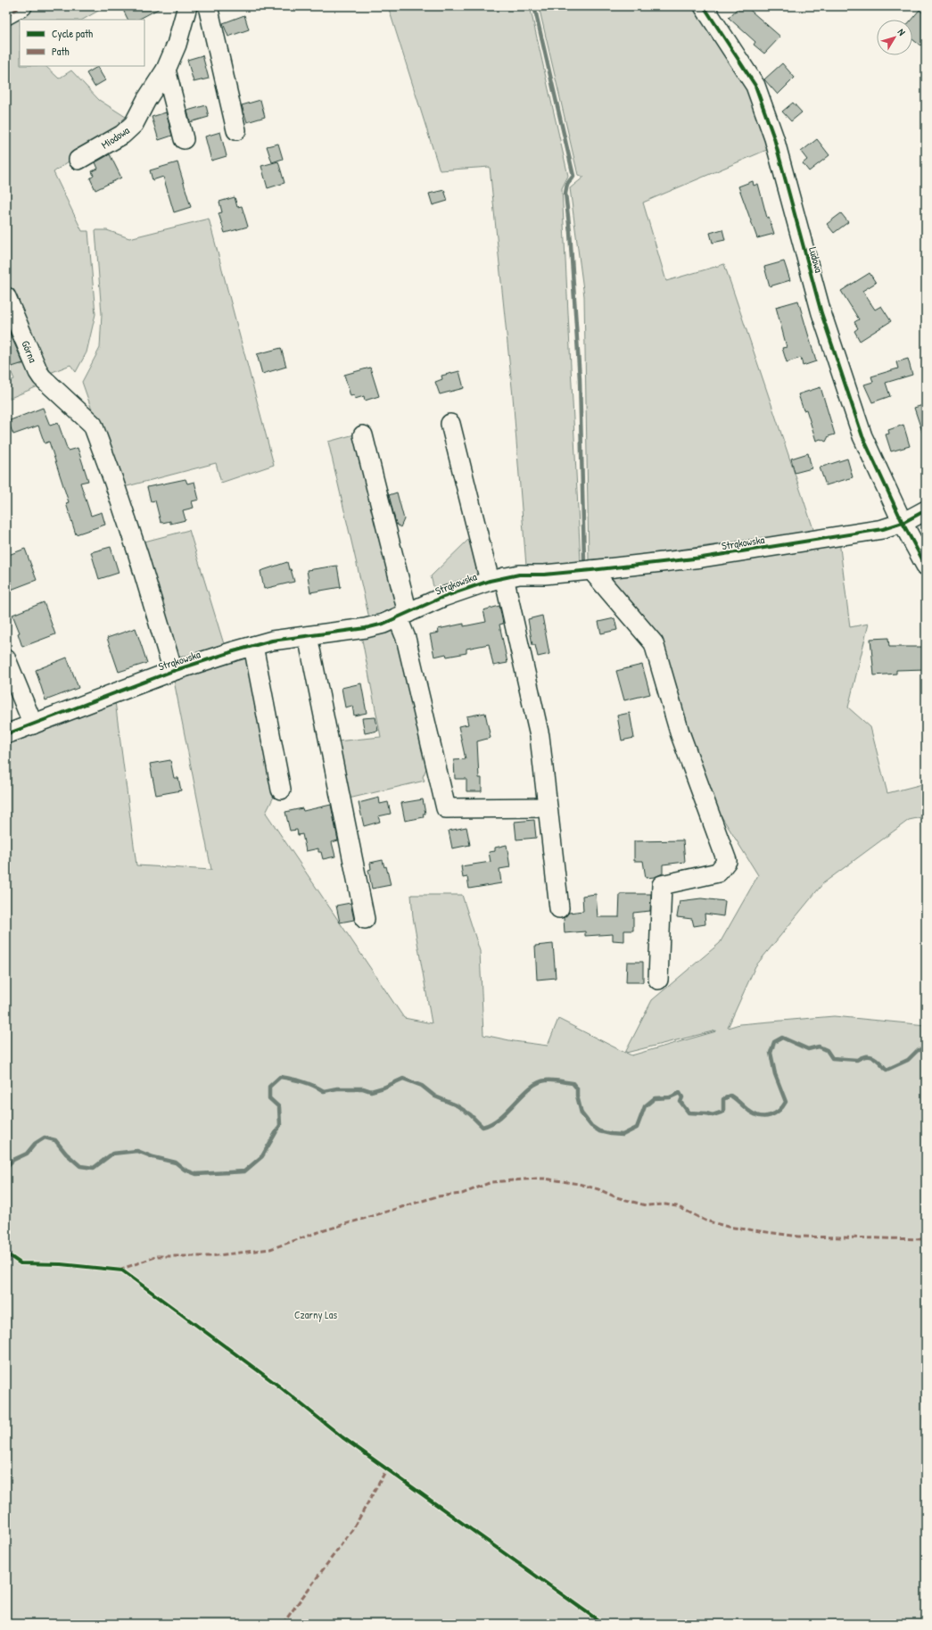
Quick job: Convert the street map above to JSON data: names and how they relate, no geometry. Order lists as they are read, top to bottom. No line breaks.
{"streets":{"street":["Miodowa","Ludowa","Górna","Strąkowska"]},"crossings":[["Ludowa","Strąkowska"],["Górna","Strąkowska"]],"parks":["Czarny Las"],"legend":["Cycle path","Path"],"north":"top right"}
